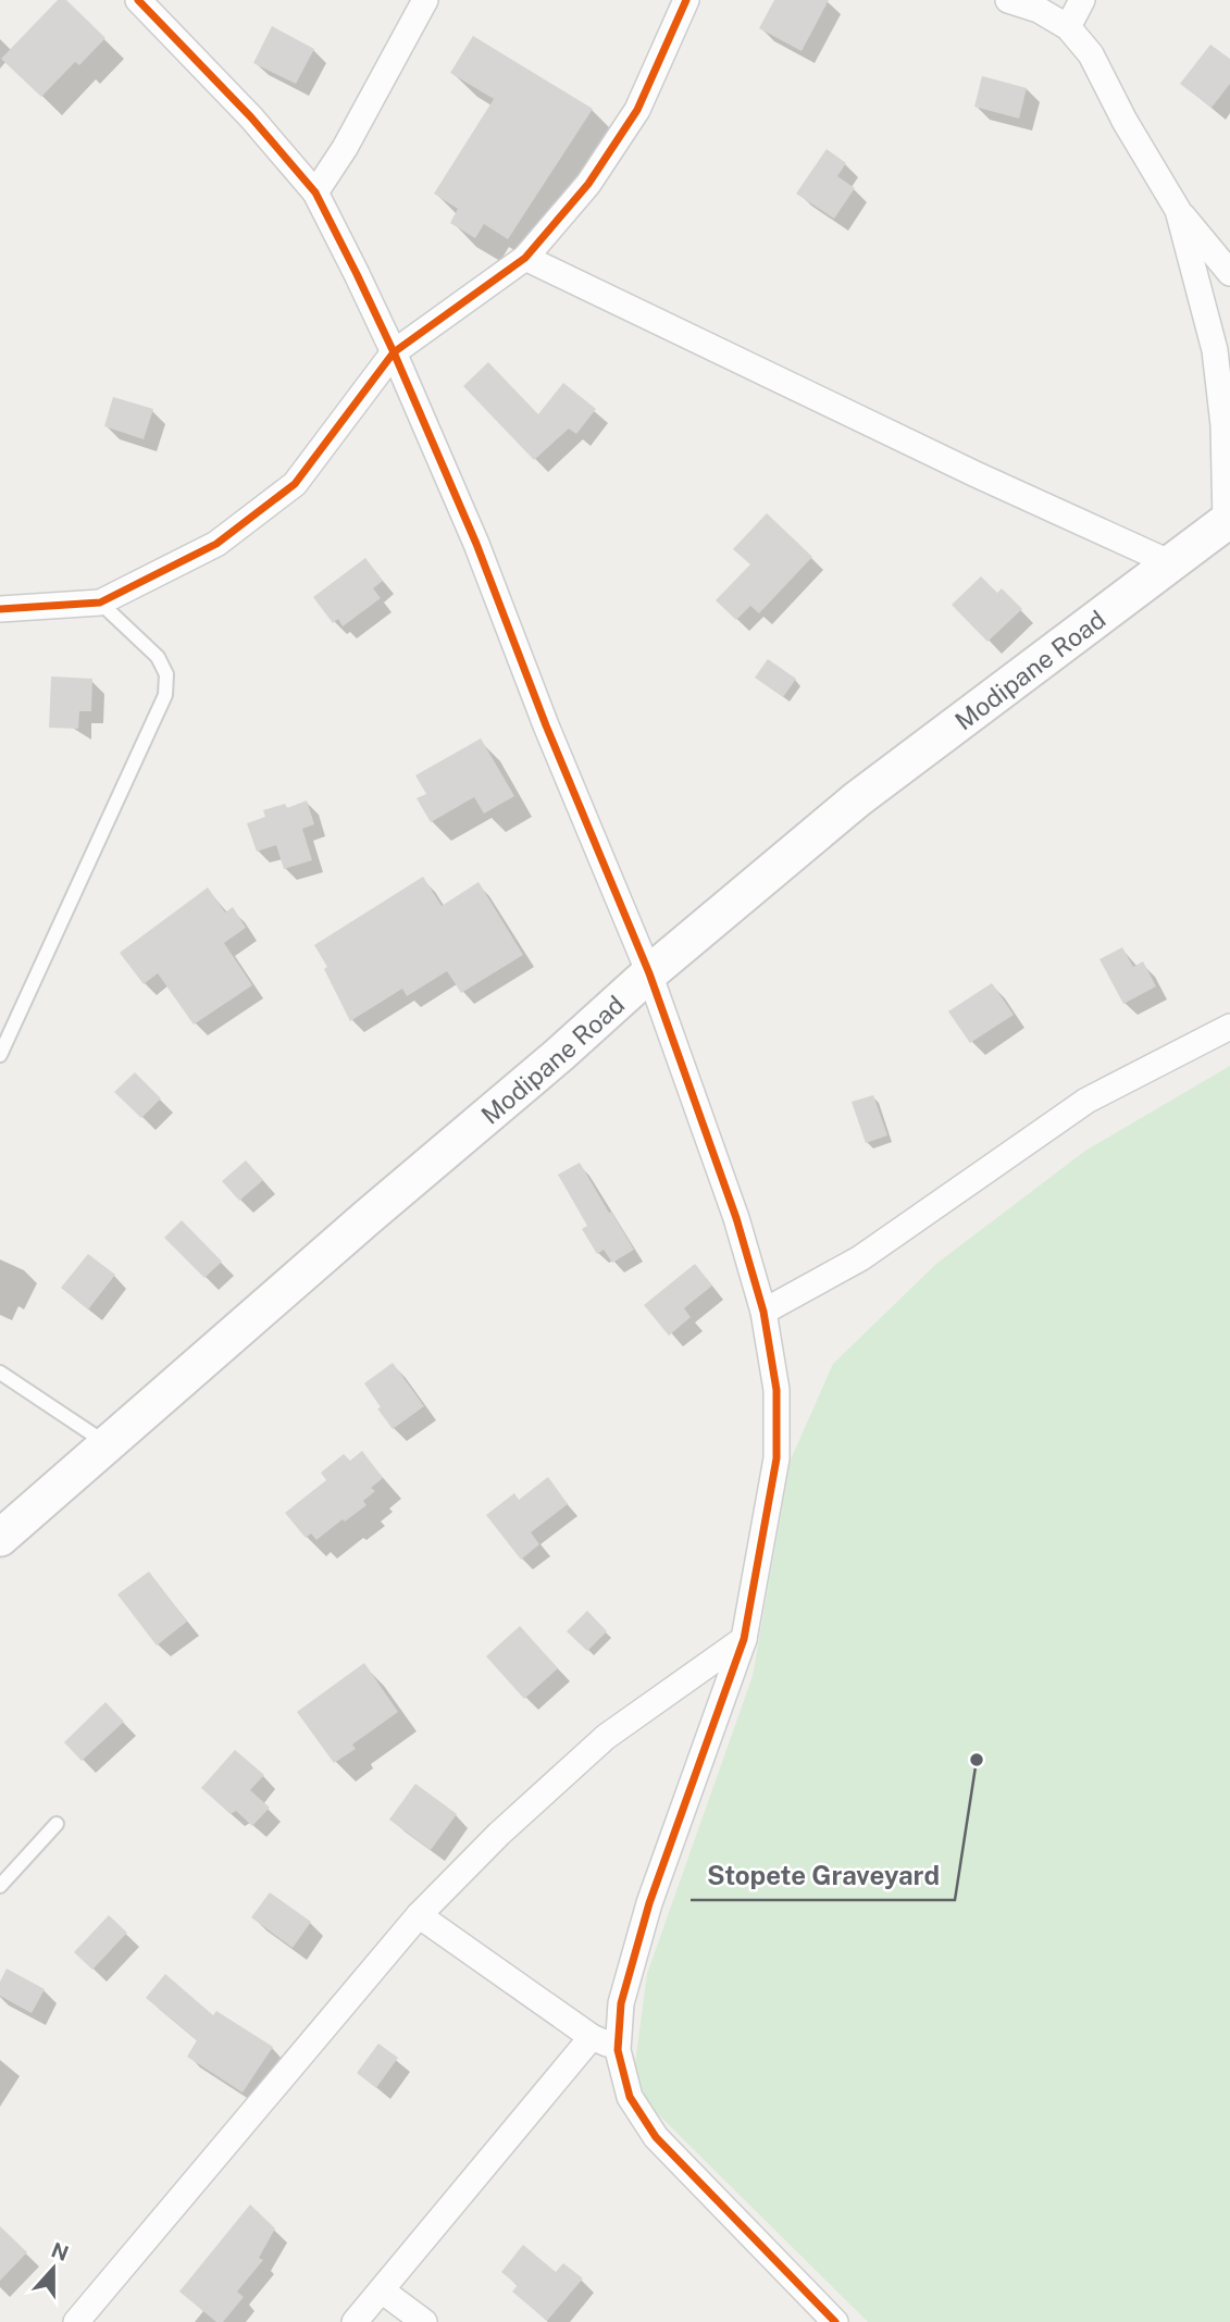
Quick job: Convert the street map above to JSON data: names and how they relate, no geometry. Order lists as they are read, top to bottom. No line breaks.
{"streets":{"main road":["Modipane Road"]},"places":["Stopete Graveyard"],"north":"top"}
